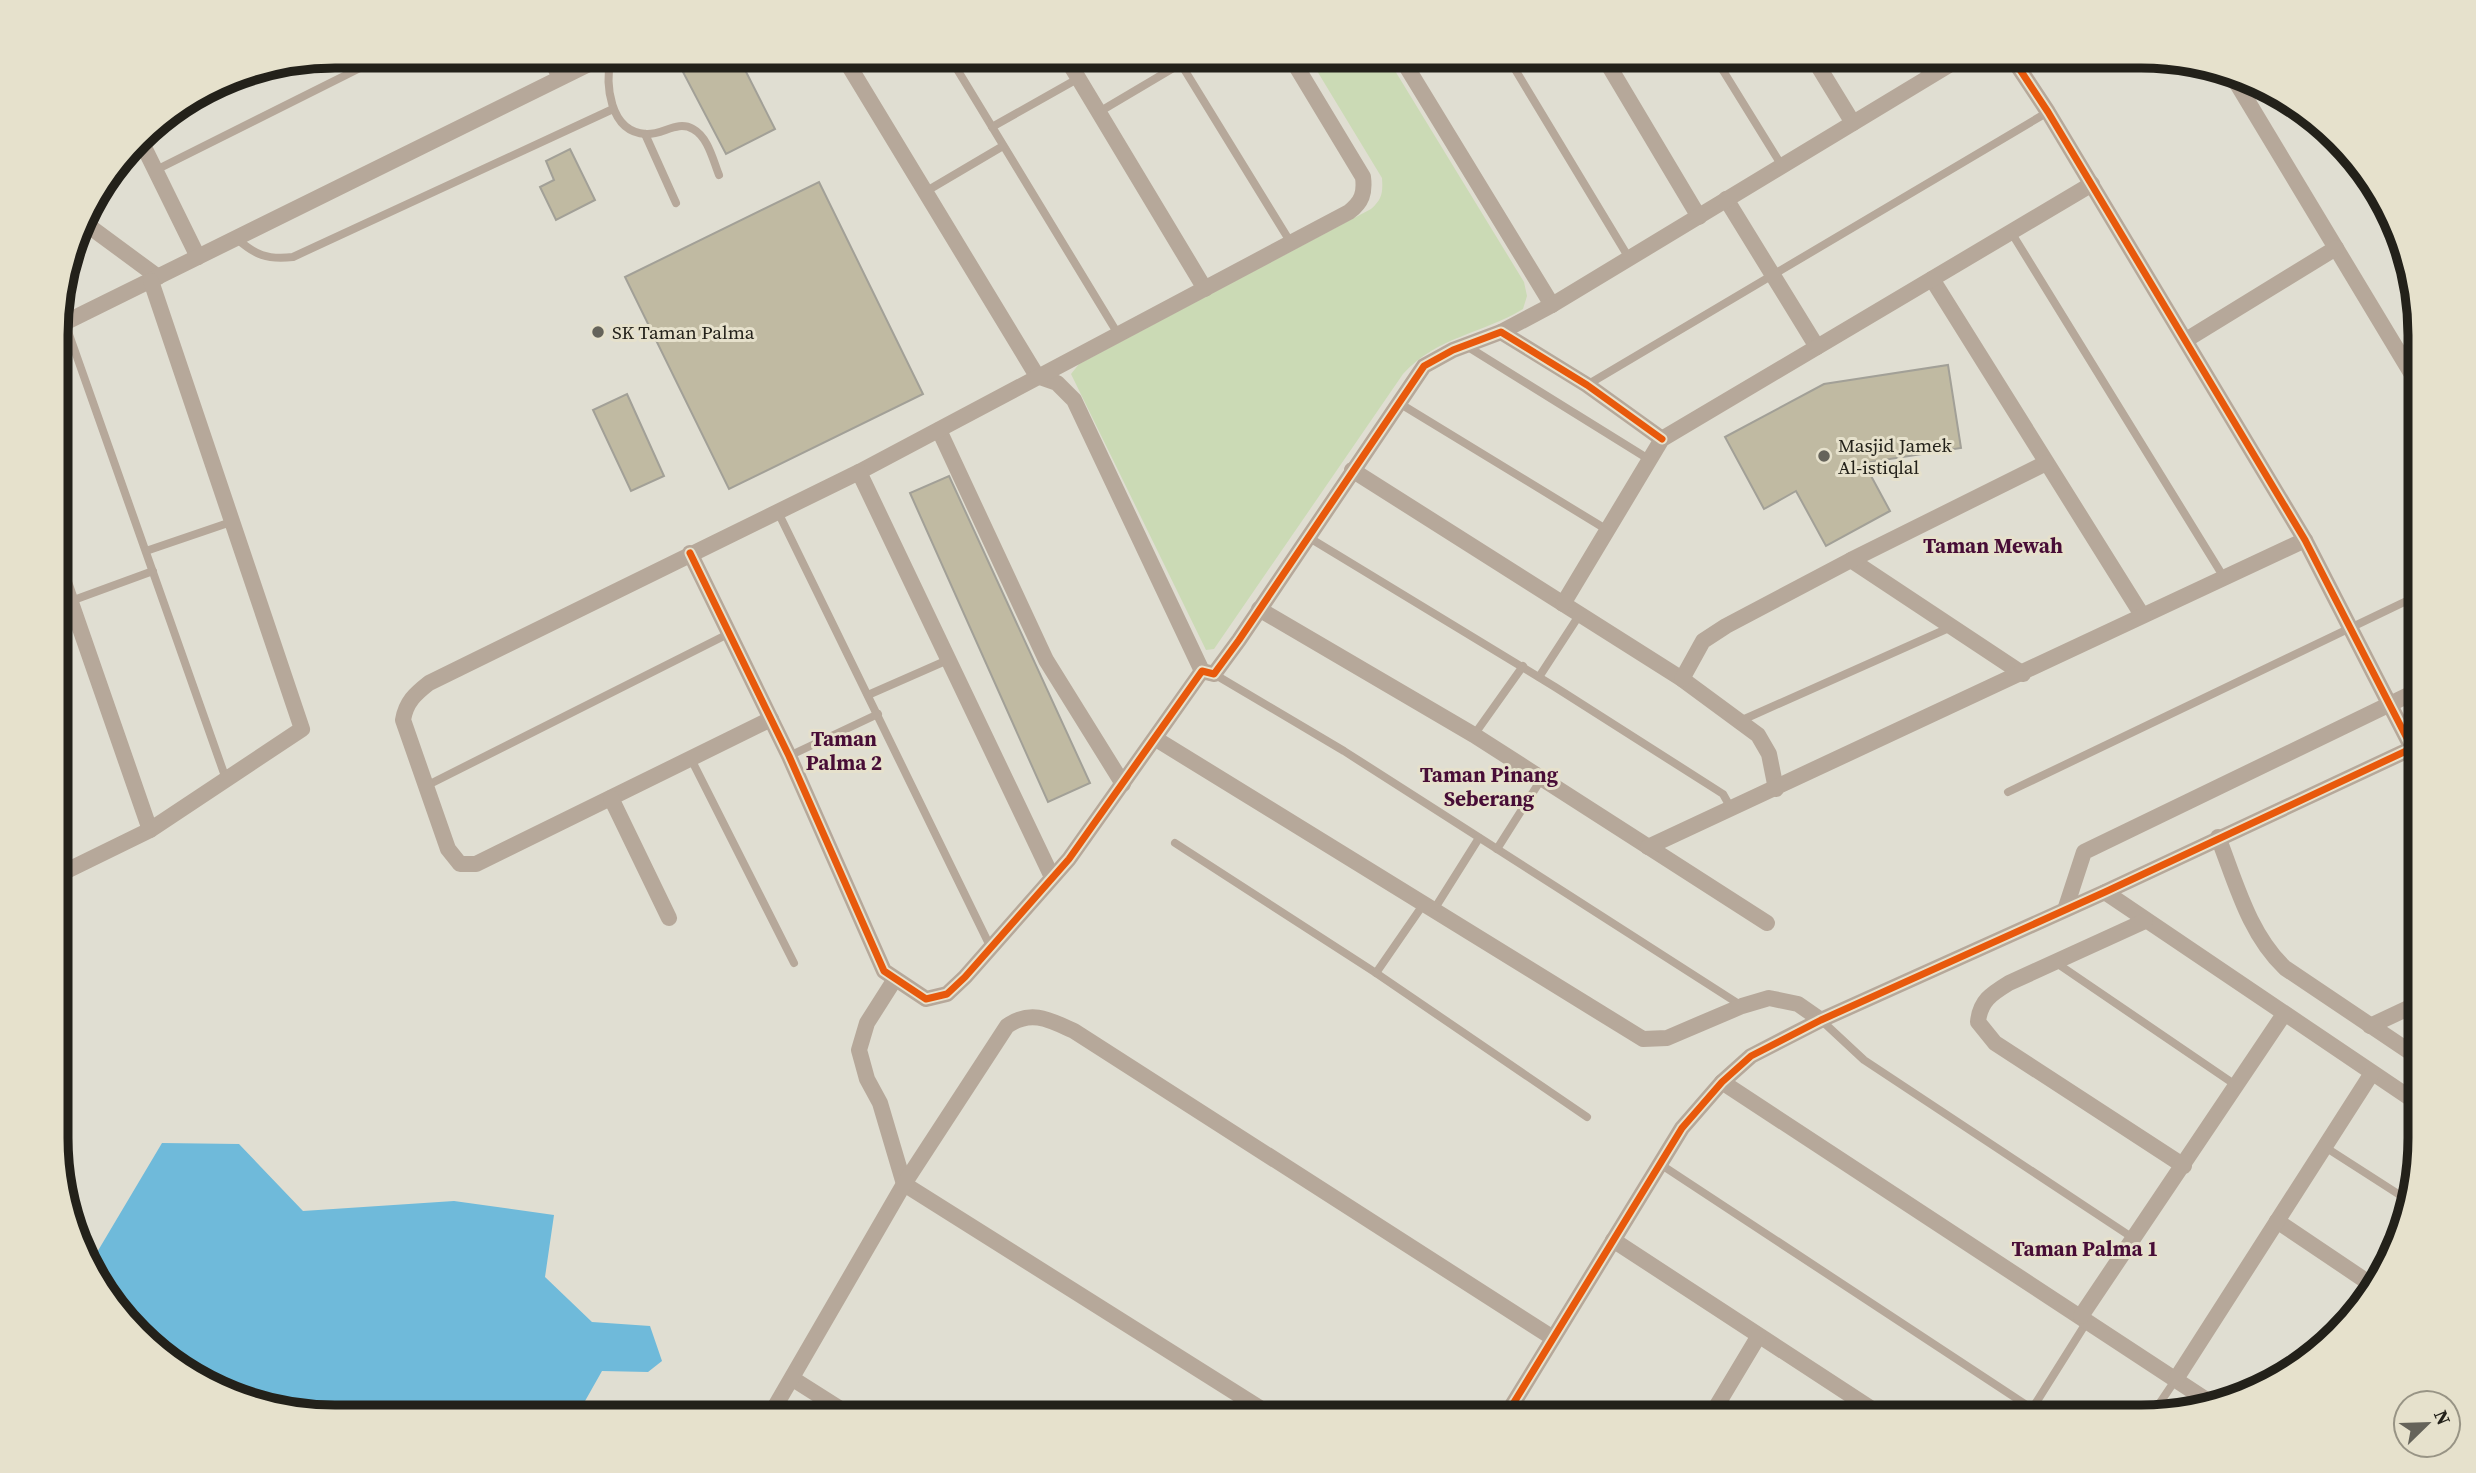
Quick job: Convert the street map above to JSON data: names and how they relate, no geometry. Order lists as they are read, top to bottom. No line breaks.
{"districts":["Taman Mewah","Taman Palma 2","Taman Pinang Seberang","Taman Palma 1"],"places":["SK Taman Palma","Masjid Jamek Al-istiqlal"],"north":"top right"}
